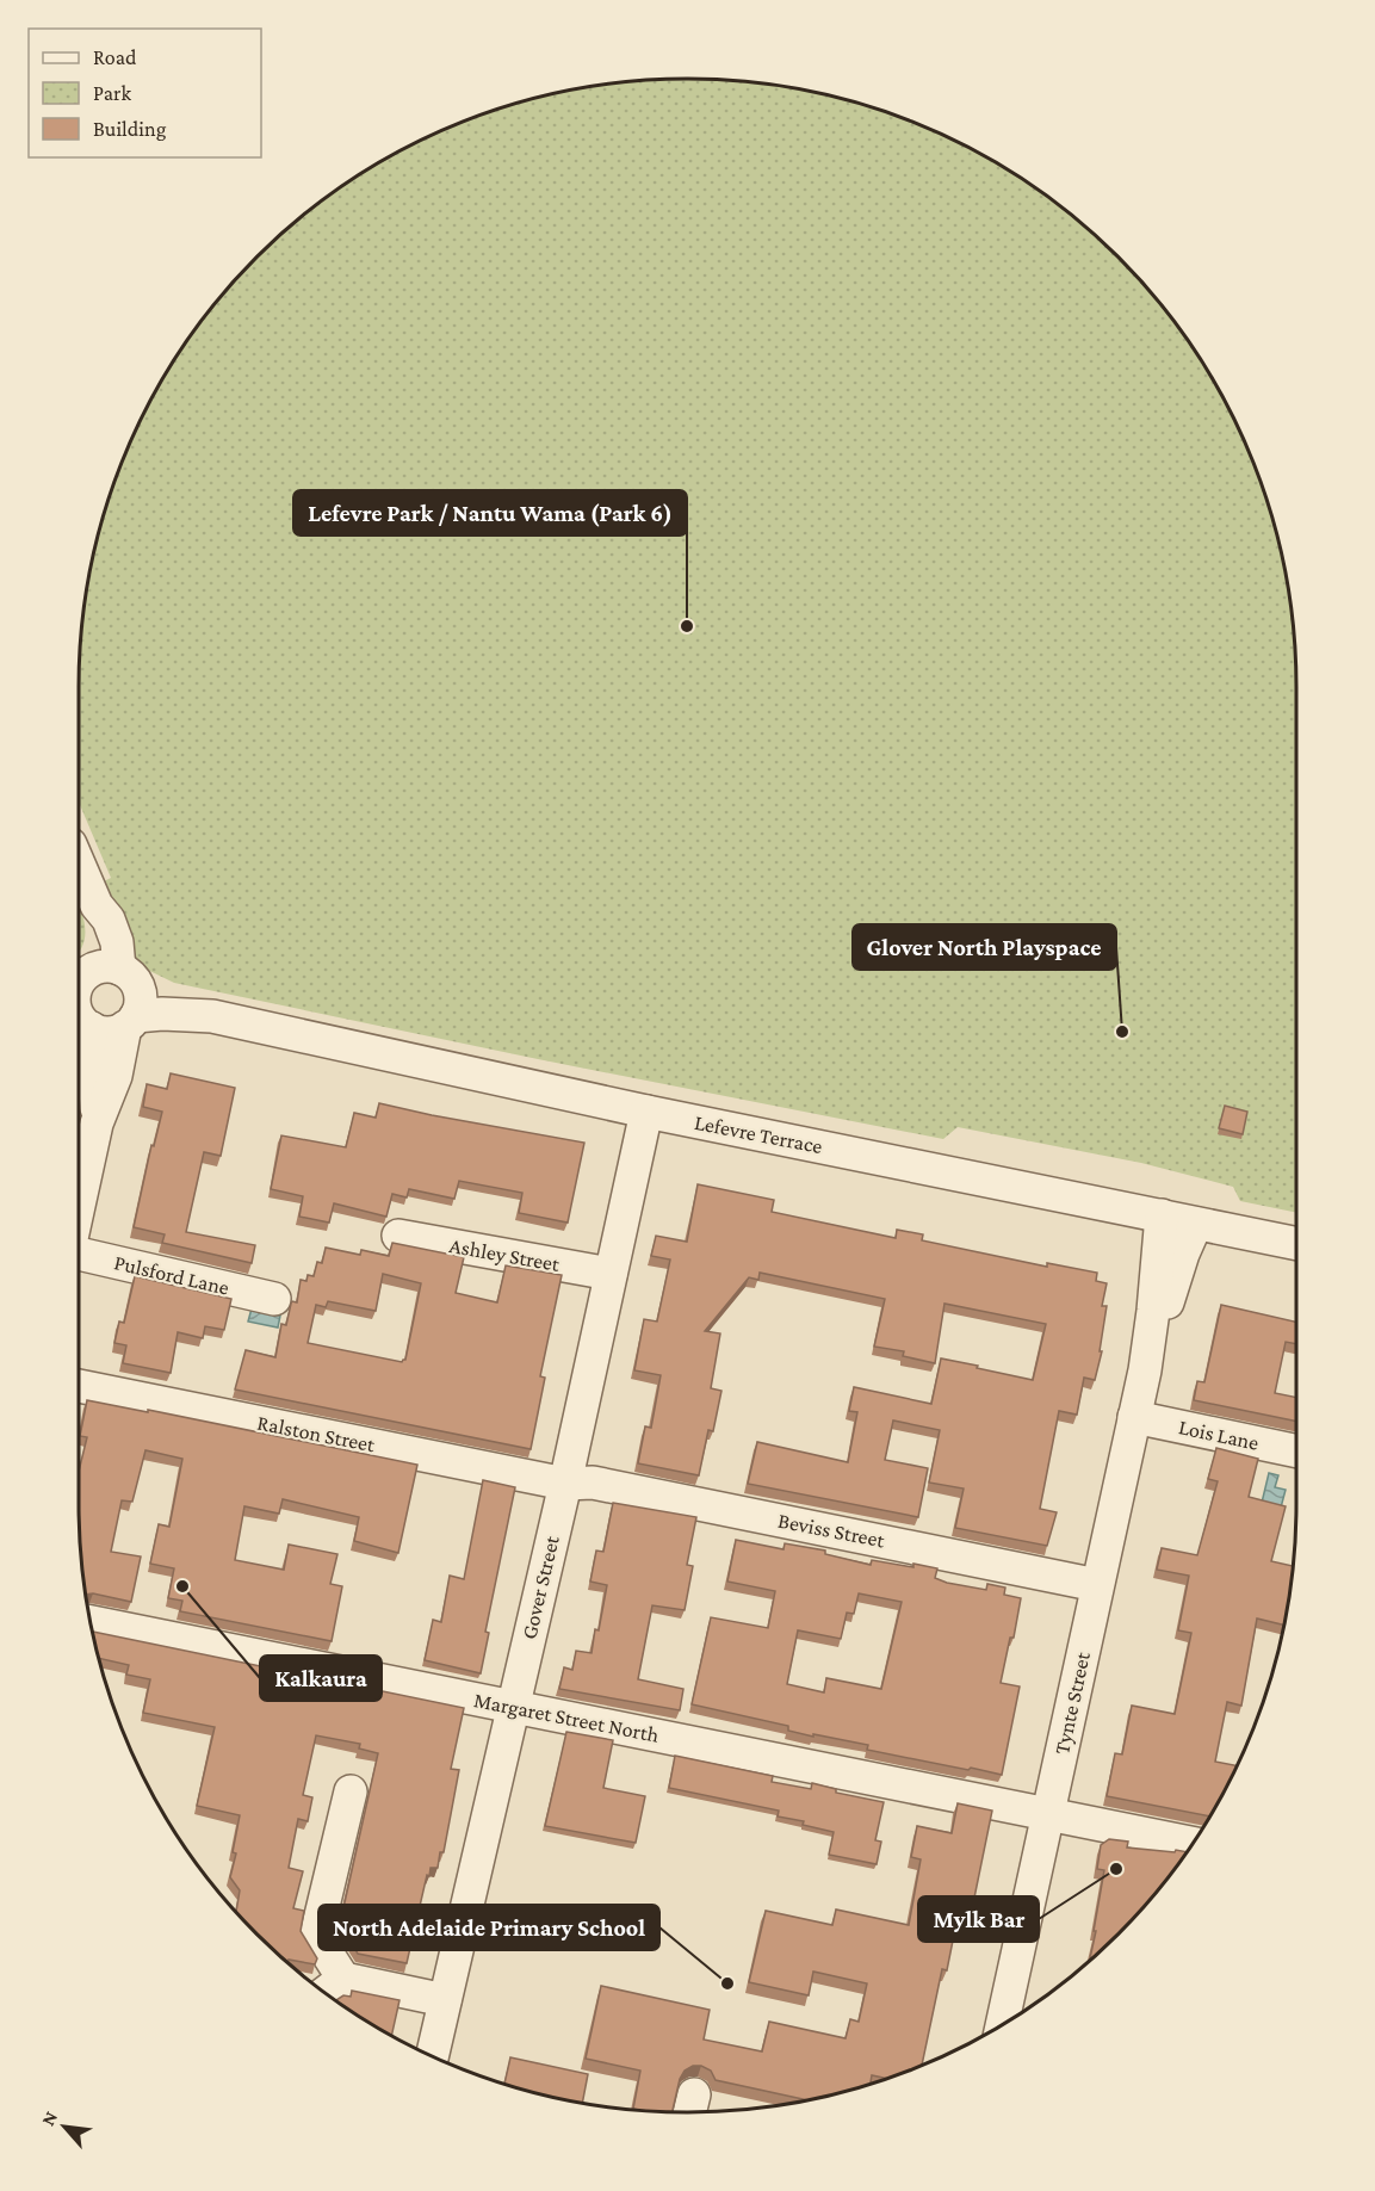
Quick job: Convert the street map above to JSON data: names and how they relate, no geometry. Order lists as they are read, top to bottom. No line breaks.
{"streets":{"street":["Lefevre Terrace","Ashley Street","Pulsford Lane","Ralston Street","Lois Lane","Beviss Street","Gover Street","Tynte Street","Margaret Street North"]},"crossings":[["Lefevre Terrace","Gover Street"],["Lefevre Terrace","Tynte Street"],["Ashley Street","Gover Street"],["Ralston Street","Beviss Street"],["Ralston Street","Gover Street"],["Lois Lane","Tynte Street"],["Beviss Street","Gover Street"],["Beviss Street","Tynte Street"],["Gover Street","Margaret Street North"],["Tynte Street","Margaret Street North"]],"places":["Lefevre Park / Nantu Wama (Park 6)","Glover North Playspace","Kalkaura","Mylk Bar","North Adelaide Primary School"],"legend":["Road","Park","Building"],"north":"top left"}
